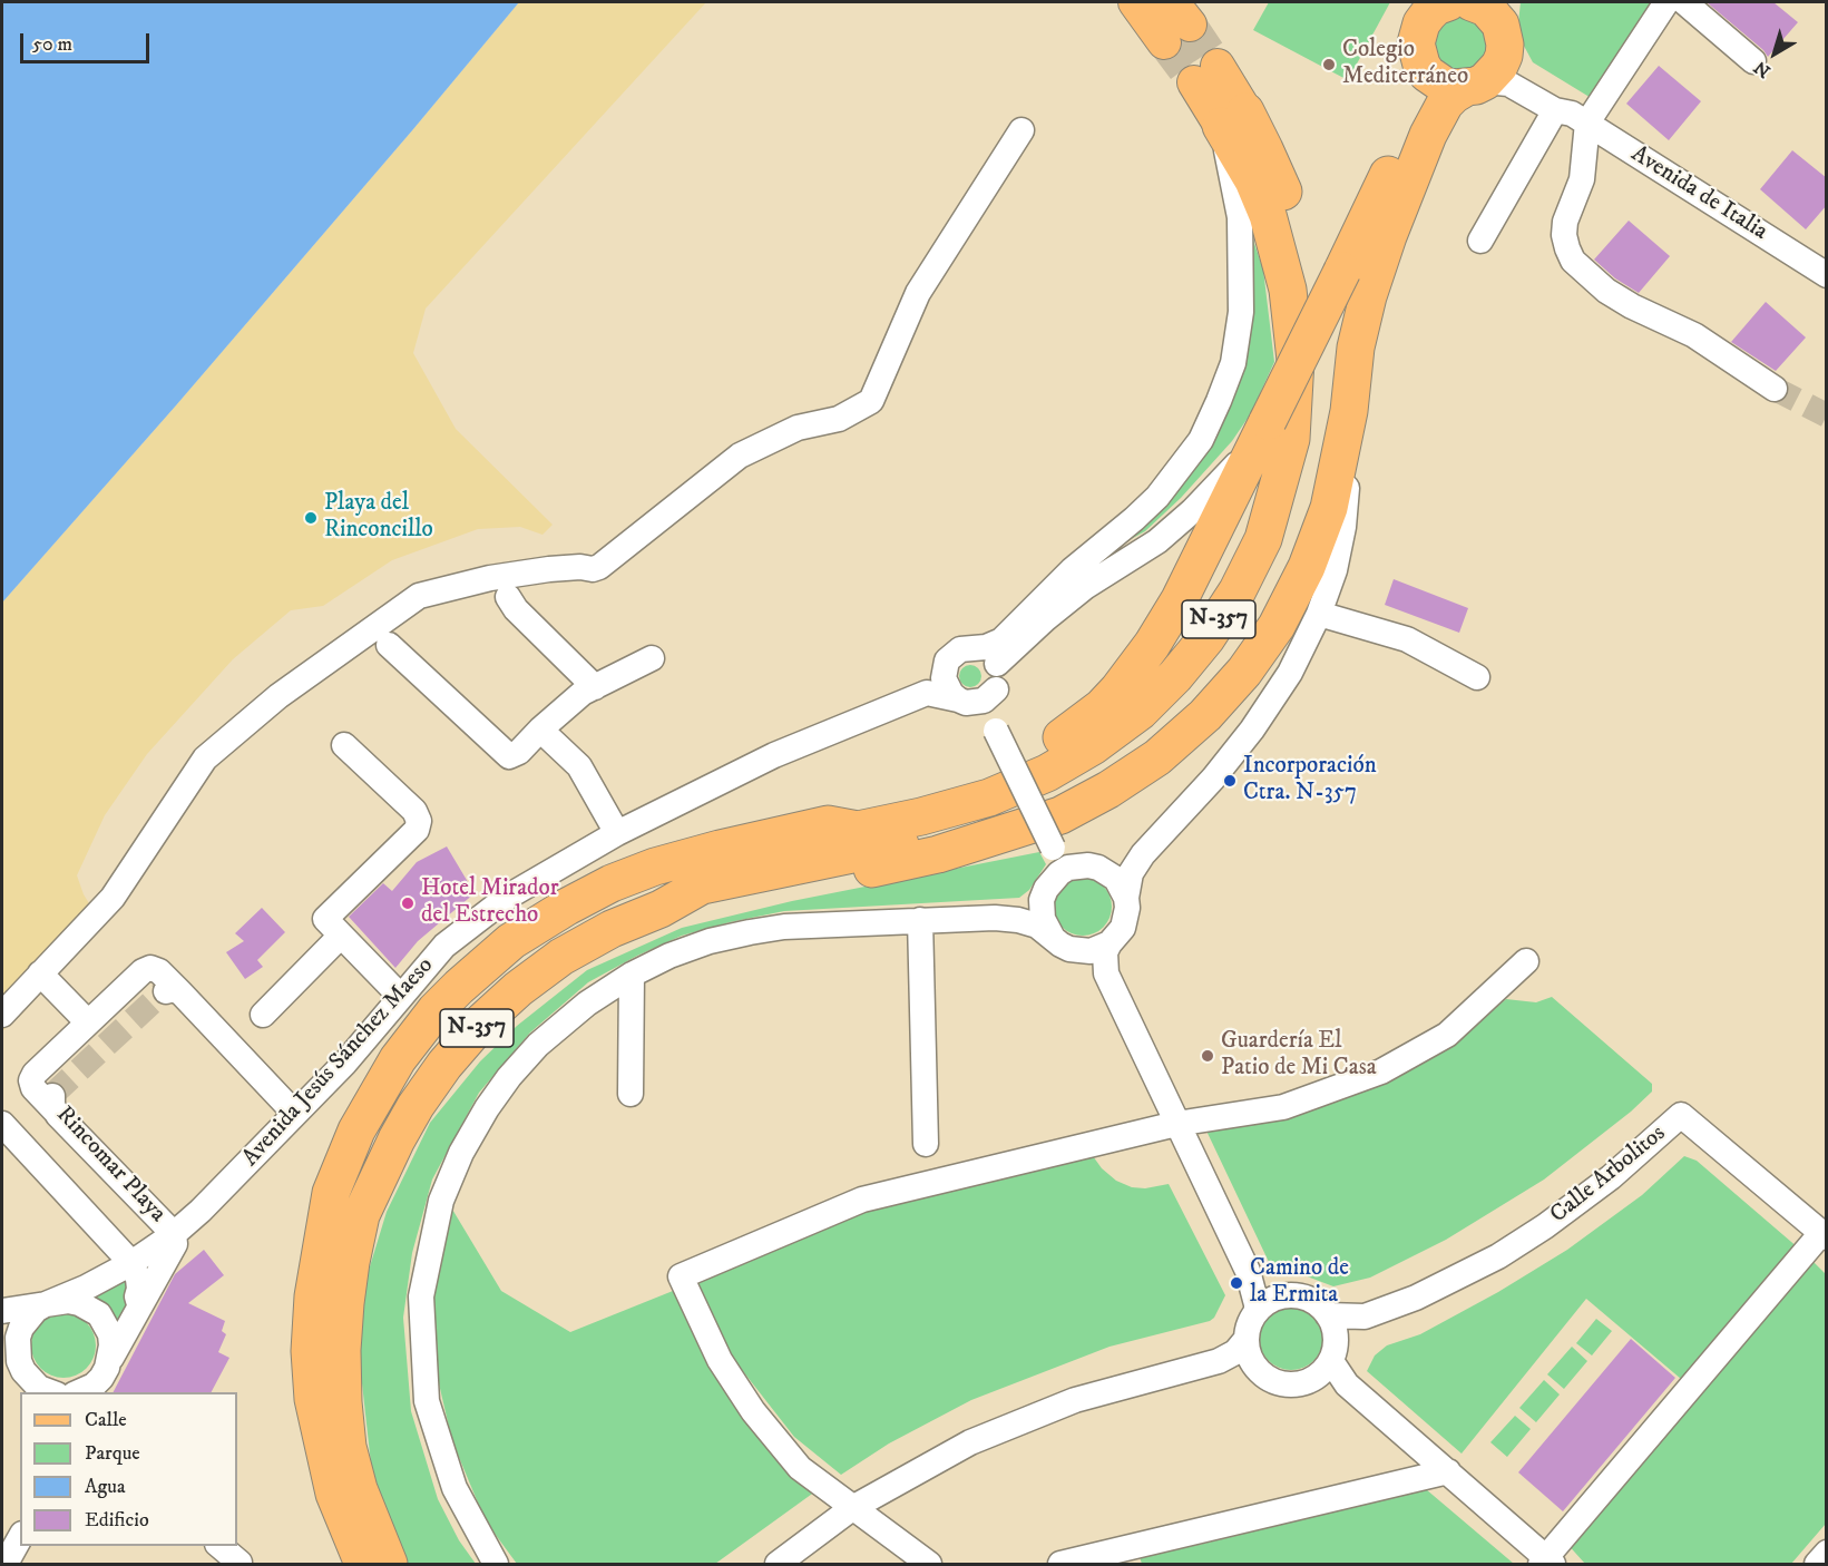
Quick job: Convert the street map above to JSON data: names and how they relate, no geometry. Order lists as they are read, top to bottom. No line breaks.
{"streets":{"highway":["N-357"],"street":["Avenida de Italia","Avenida Jesús Sánchez Maeso","Rincomar Playa","Calle Arbolitos"]},"crossings":[["Avenida Jesús Sánchez Maeso","Rincomar Playa"]],"places":["Colegio Mediterráneo","Playa del Rinconcillo","Incorporación Ctra. N-357","Hotel Mirador del Estrecho","Guardería El Patio de Mi Casa","Camino de la Ermita"],"legend":["Calle","Parque","Agua","Edificio"],"scale_bar":"50 m","north":"bottom left"}
